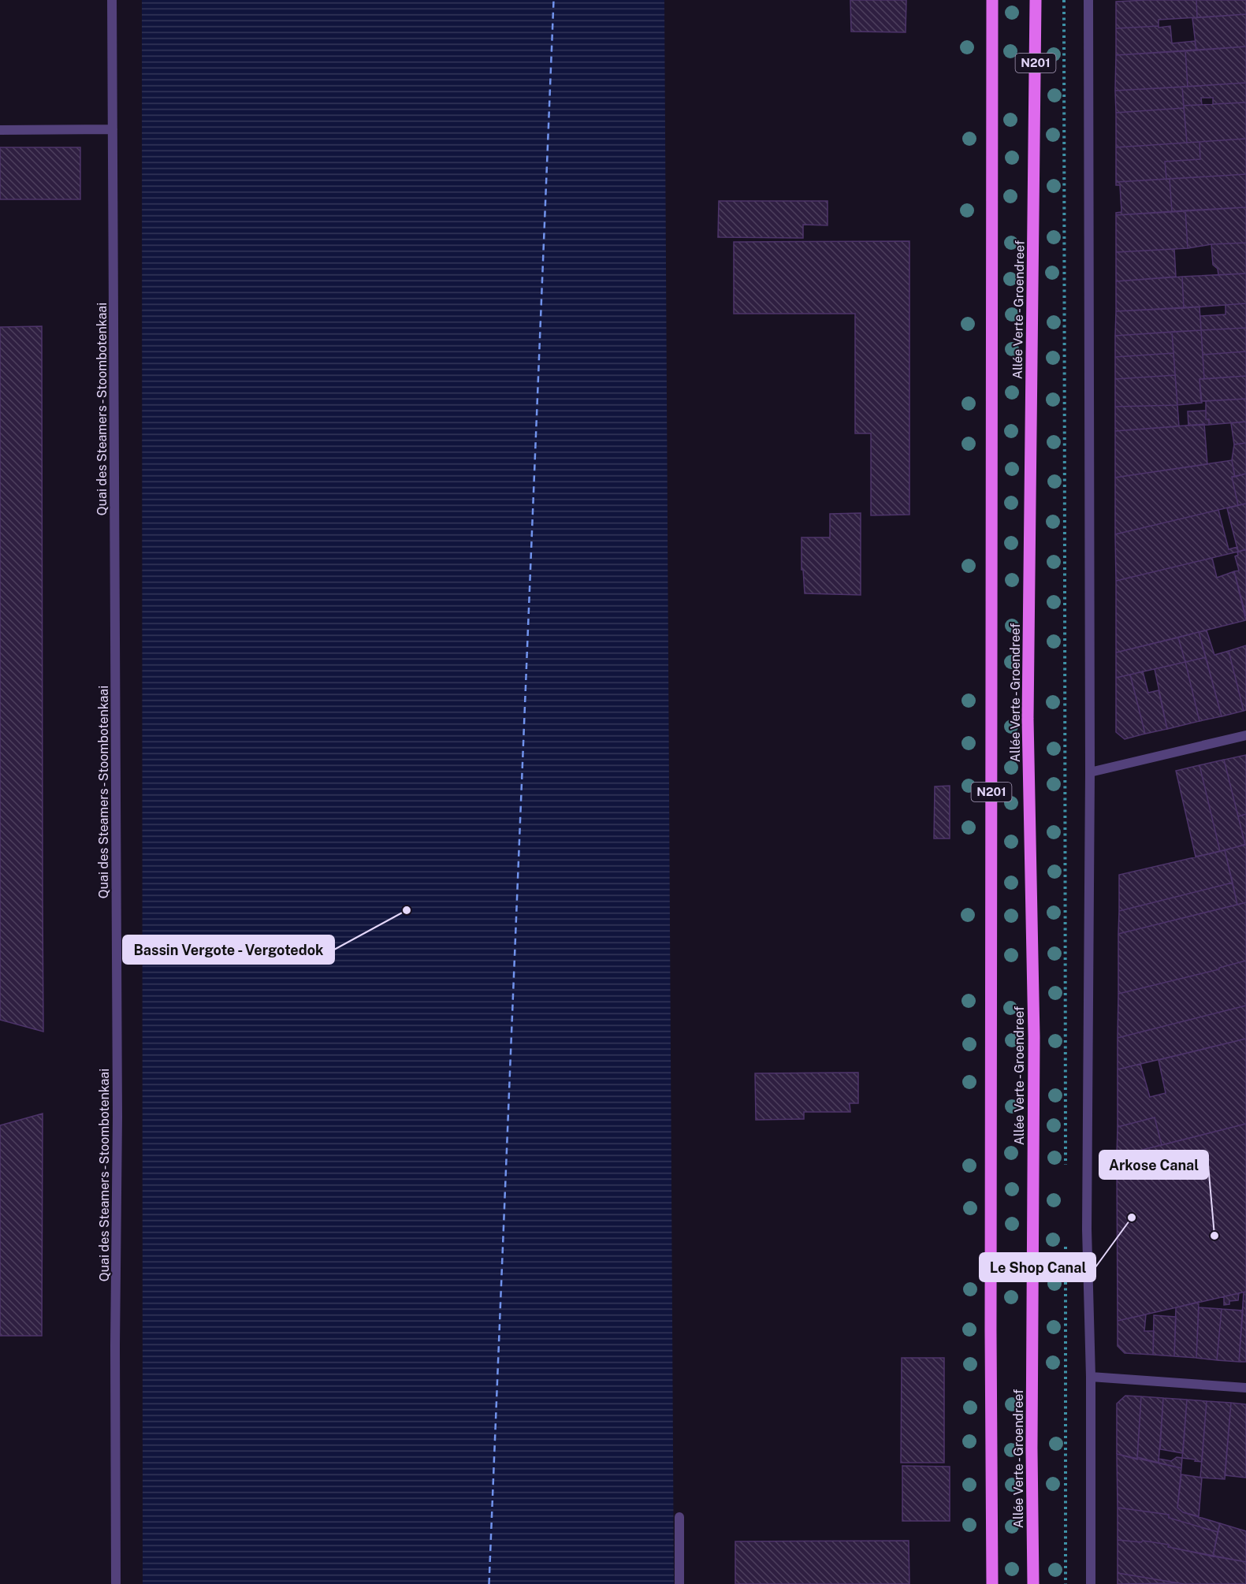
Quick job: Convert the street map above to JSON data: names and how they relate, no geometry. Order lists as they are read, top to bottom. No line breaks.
{"streets":{"main road":["N201","Allée Verte - Groendreef"],"street":["Quai des Steamers - Stoombotenkaai"]},"places":["Bassin Vergote - Vergotedok","Le Shop Canal","Arkose Canal"]}
